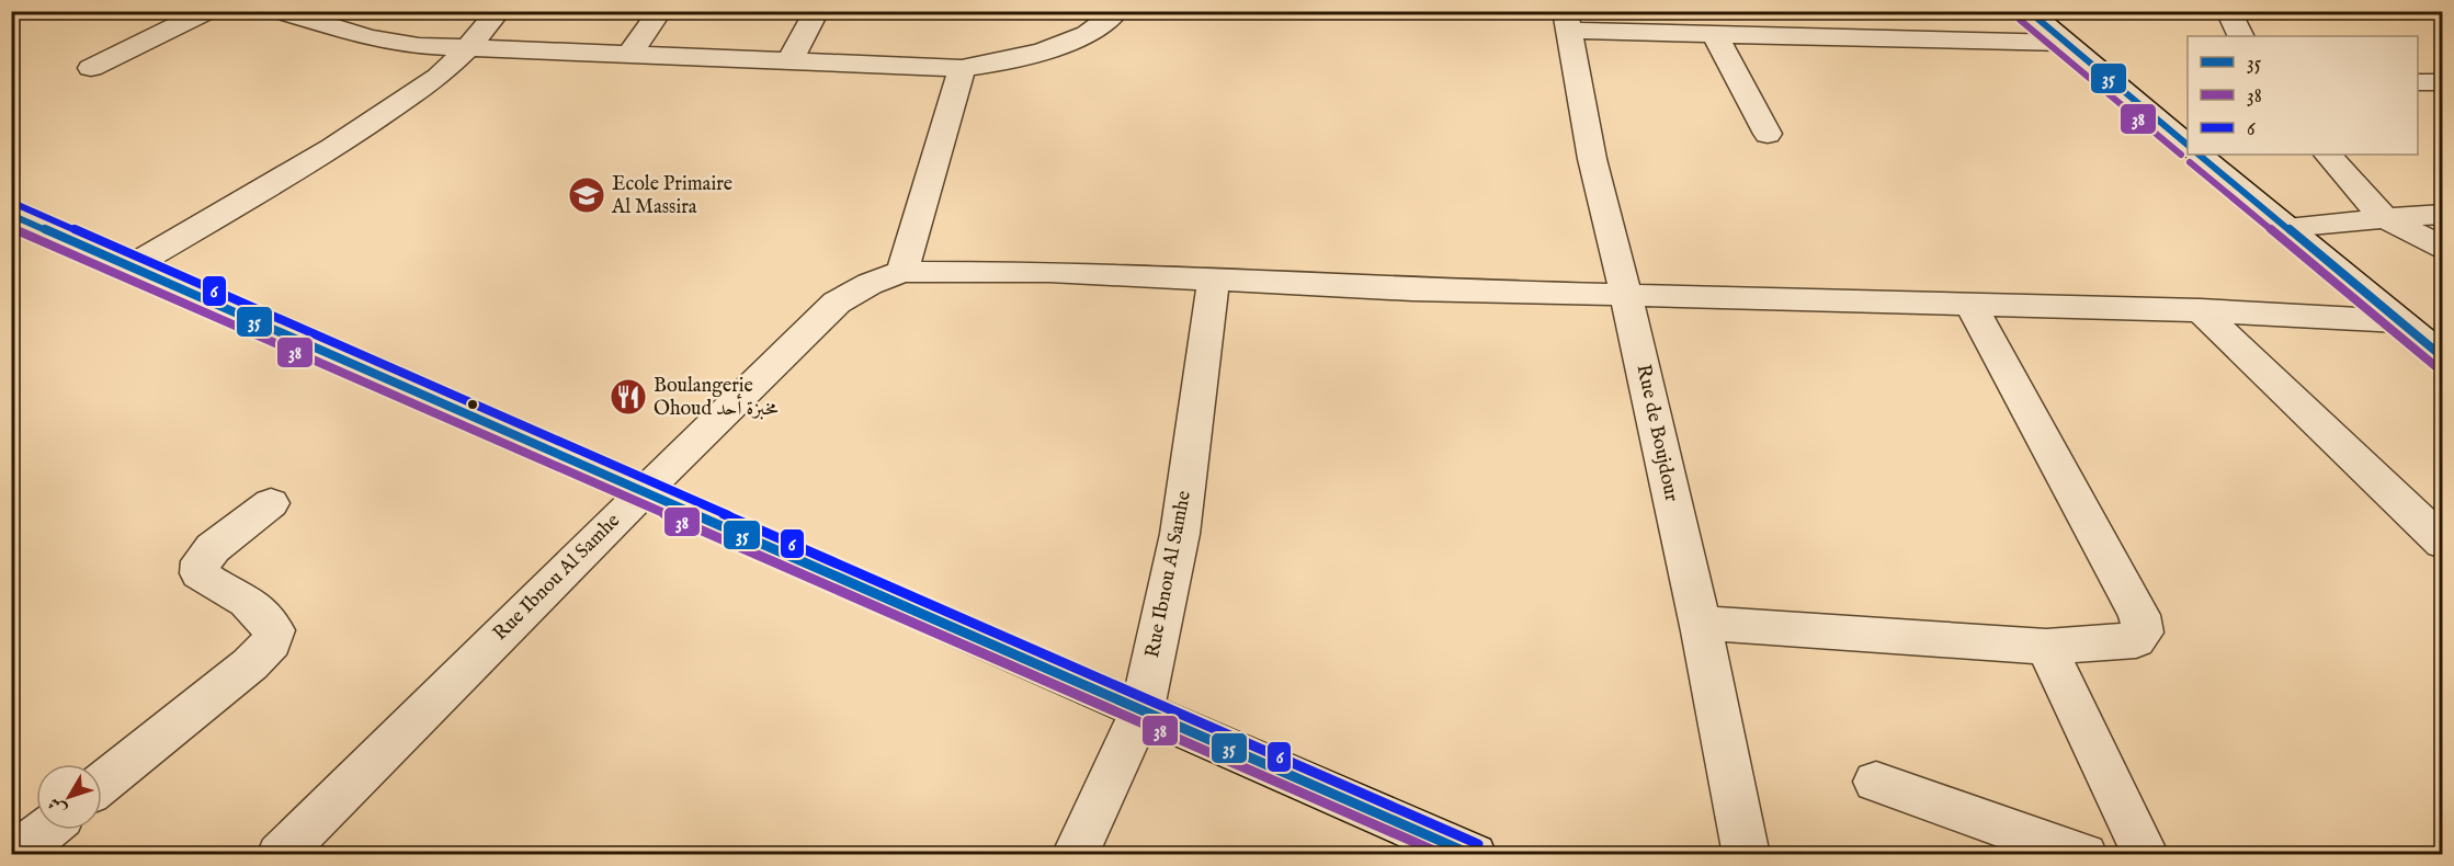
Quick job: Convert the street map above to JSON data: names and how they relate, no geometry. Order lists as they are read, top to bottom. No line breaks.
{"streets":{"street":["Rue de Boujdour","Rue Ibnou Al Samhe"]},"places":{"school or university":["Ecole Primaire Al Massira"],"restaurant":["Boulangerie Ohoud مخبزة أحد"]},"lines":["transit line 35","transit line 38","transit line 6"],"legend":["35","38","6"],"north":"bottom left"}
